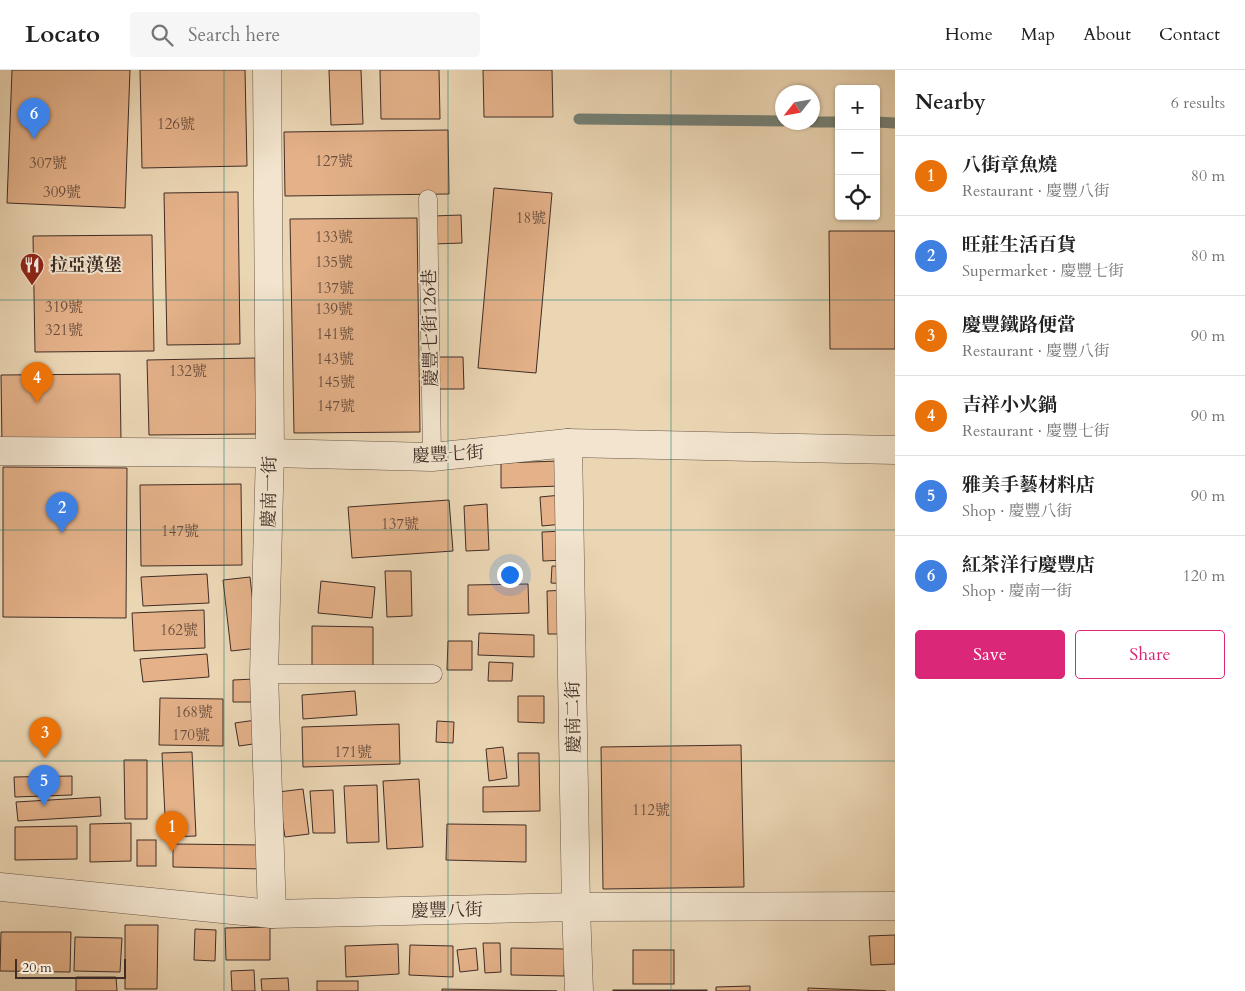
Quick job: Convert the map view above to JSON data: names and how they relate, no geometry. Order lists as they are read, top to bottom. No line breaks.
{"streets":{"street":["慶豐七街","慶南一街","慶南二街","慶豐八街"],"lane":["慶豐七街126巷"]},"crossings":[["慶豐七街126巷","慶豐七街"],["慶豐七街","慶南一街"],["慶豐七街","慶南二街"],["慶南一街","慶豐八街"],["慶南二街","慶豐八街"]],"places":{"restaurant":["拉亞漢堡"]},"house_numbers":["126號","127號","307號","309號","18號","133號","135號","137號","319號","139號","321號","141號","143號","132號","145號","147號","137號","147號","162號","168號","170號","171號","112號"],"scale_bar":"20 m","north":"bottom left","page":{"header":"Locato","search":"Search here","nav":["Home","Map","About","Contact"],"heading":["Nearby","6 results"],"map_buttons":["+","−"],"pins":["6","4","2","3","5","1"],"list":[{"mark":"1","name":"八街章魚燒","note":"Restaurant · 慶豐八街","value":"80 m"},{"mark":"2","name":"旺莊生活百貨","note":"Supermarket · 慶豐七街","value":"80 m"},{"mark":"3","name":"慶豐鐵路便當","note":"Restaurant · 慶豐八街","value":"90 m"},{"mark":"4","name":"吉祥小火鍋","note":"Restaurant · 慶豐七街","value":"90 m"},{"mark":"5","name":"雅美手藝材料店","note":"Shop · 慶豐八街","value":"90 m"},{"mark":"6","name":"紅茶洋行慶豐店","note":"Shop · 慶南一街","value":"120 m"}],"buttons":["Save","Share"],"scale":"20 m"}}
